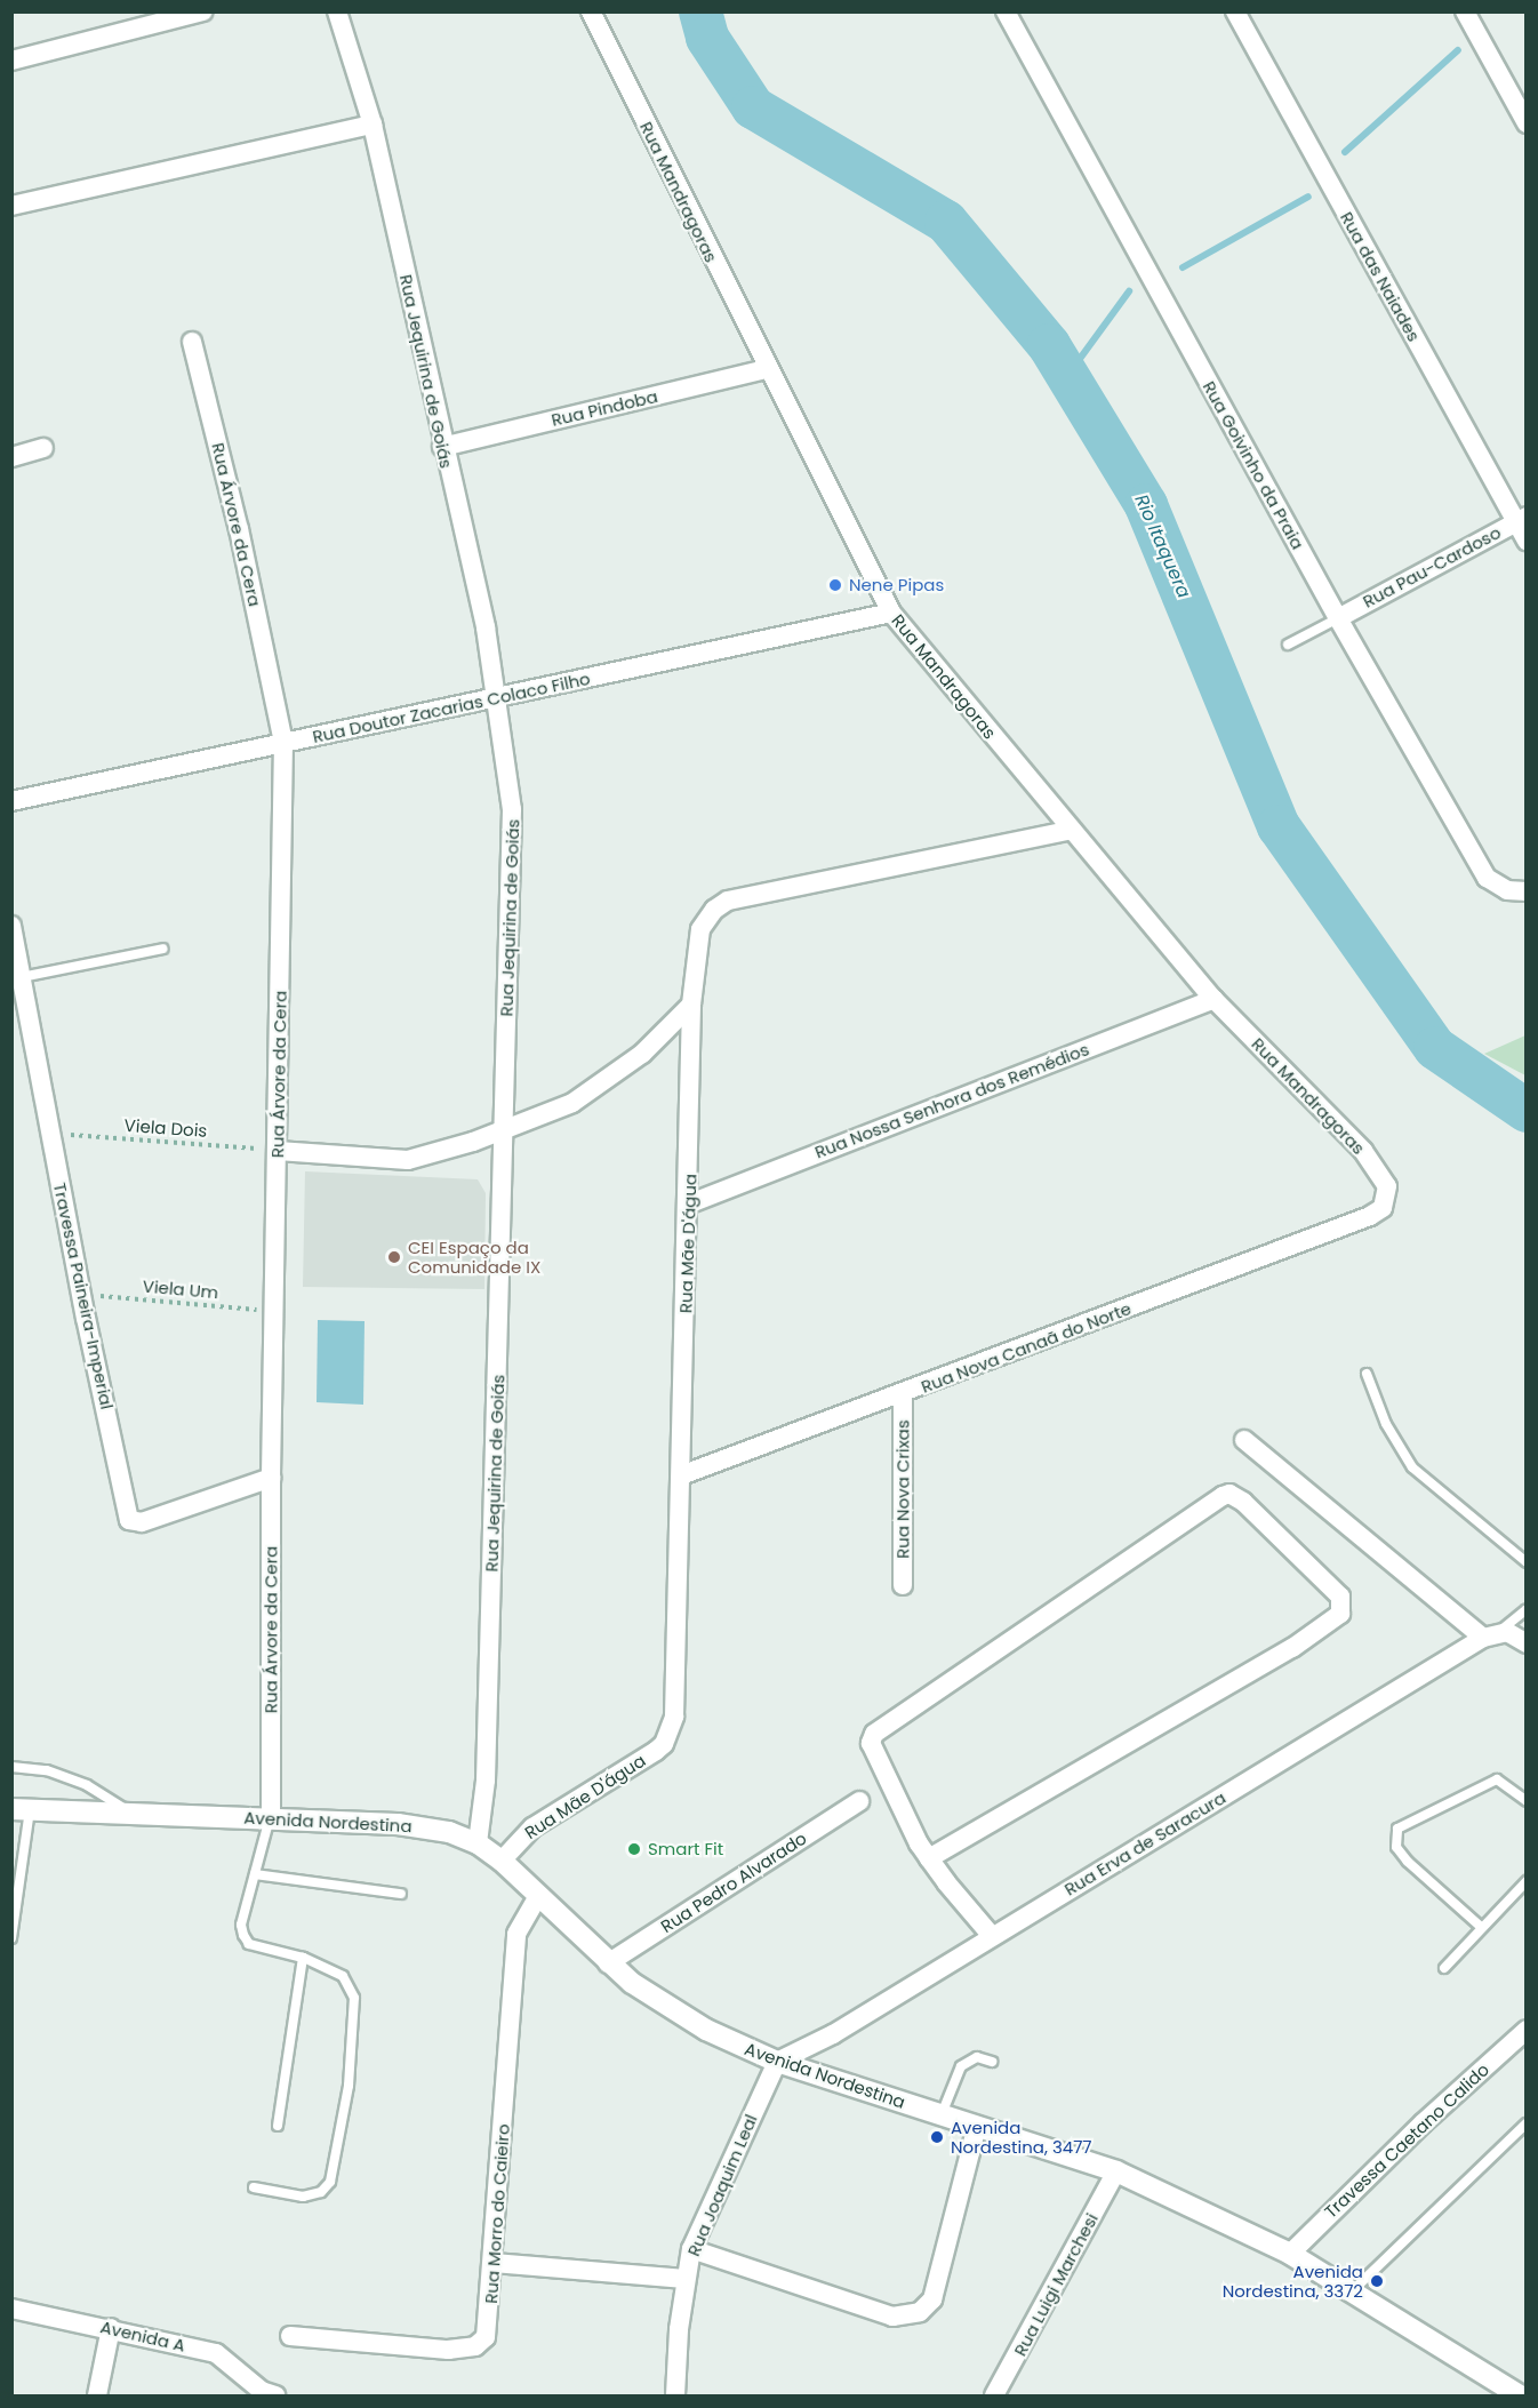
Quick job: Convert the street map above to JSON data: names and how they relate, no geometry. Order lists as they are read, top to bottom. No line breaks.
{"streets":{"main road":["Avenida Nordestina"],"street":["Rua Mandragoras","Rua das Naiades","Rua Jequirina de Goiás","Rua Pindoba","Rua Goivinho da Praia","Rua Árvore da Cera","Rua Pau-Cardoso","Rua Doutor Zacarias Colaco Filho","Rua Nossa Senhora dos Remédios","Rua Mãe D'água","Travessa Paineira-Imperial","Rua Nova Canaã do Norte","Rua Nova Crixas","Rua Erva de Saracura","Rua Pedro Alvarado","Travessa Caetano Calido","Rua Joaquim Leal","Rua Morro do Caieiro","Rua Luigi Marchesi","Avenida A"],"path":["Viela Dois","Viela Um"]},"crossings":[["Rua Mandragoras","Rua Pindoba"],["Rua Mandragoras","Rua Doutor Zacarias Colaco Filho"],["Rua Mandragoras","Rua Nossa Senhora dos Remédios"],["Rua Mandragoras","Rua Mãe D'água"],["Rua Mandragoras","Rua Nova Canaã do Norte"],["Rua das Naiades","Rua Pau-Cardoso"],["Rua Jequirina de Goiás","Rua Pindoba"],["Rua Jequirina de Goiás","Rua Doutor Zacarias Colaco Filho"],["Rua Jequirina de Goiás","Avenida Nordestina"],["Rua Goivinho da Praia","Rua Pau-Cardoso"],["Rua Árvore da Cera","Rua Doutor Zacarias Colaco Filho"],["Rua Árvore da Cera","Viela Dois"],["Rua Árvore da Cera","Viela Um"],["Rua Árvore da Cera","Travessa Paineira-Imperial"],["Rua Árvore da Cera","Avenida Nordestina"],["Rua Nossa Senhora dos Remédios","Rua Mãe D'água"],["Viela Dois","Travessa Paineira-Imperial"],["Rua Mãe D'água","Rua Nova Canaã do Norte"],["Rua Mãe D'água","Avenida Nordestina"],["Viela Um","Travessa Paineira-Imperial"],["Rua Nova Canaã do Norte","Rua Nova Crixas"],["Avenida Nordestina","Rua Erva de Saracura"],["Avenida Nordestina","Rua Pedro Alvarado"],["Avenida Nordestina","Travessa Caetano Calido"],["Avenida Nordestina","Rua Joaquim Leal"],["Avenida Nordestina","Rua Morro do Caieiro"],["Avenida Nordestina","Rua Luigi Marchesi"],["Rua Erva de Saracura","Rua Joaquim Leal"]],"water":["Rio Itaquera"],"places":["Nene Pipas","CEI Espaço da Comunidade IX","Smart Fit","Avenida Nordestina, 3477","Avenida Nordestina, 3372"]}
